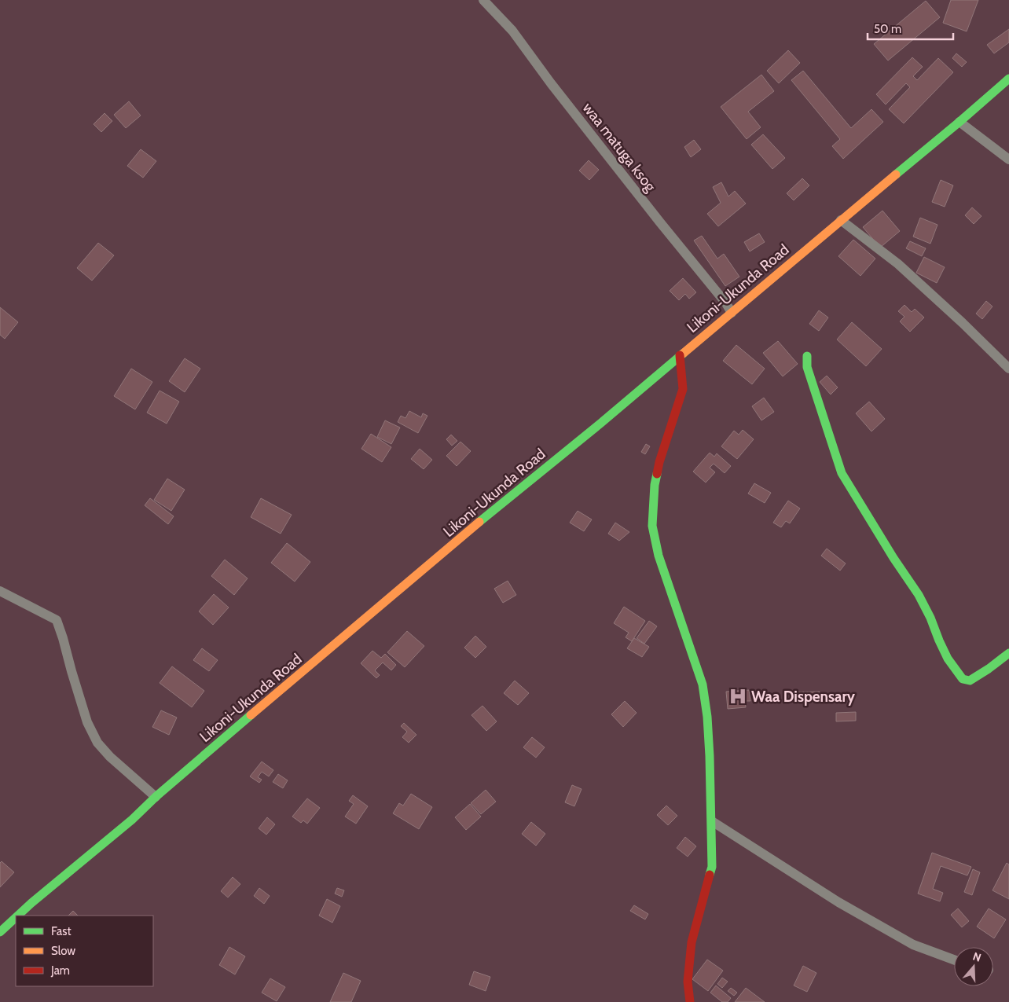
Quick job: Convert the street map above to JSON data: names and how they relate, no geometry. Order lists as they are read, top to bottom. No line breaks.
{"streets":{"main road":["Likoni-Ukunda Road"],"street":["waa matuga ksog"]},"crossings":[["waa matuga ksog","Likoni-Ukunda Road"]],"places":{"hospital":["Waa Dispensary"]},"legend":["Fast","Slow","Jam"],"scale_bar":"50 m","north":"top"}
